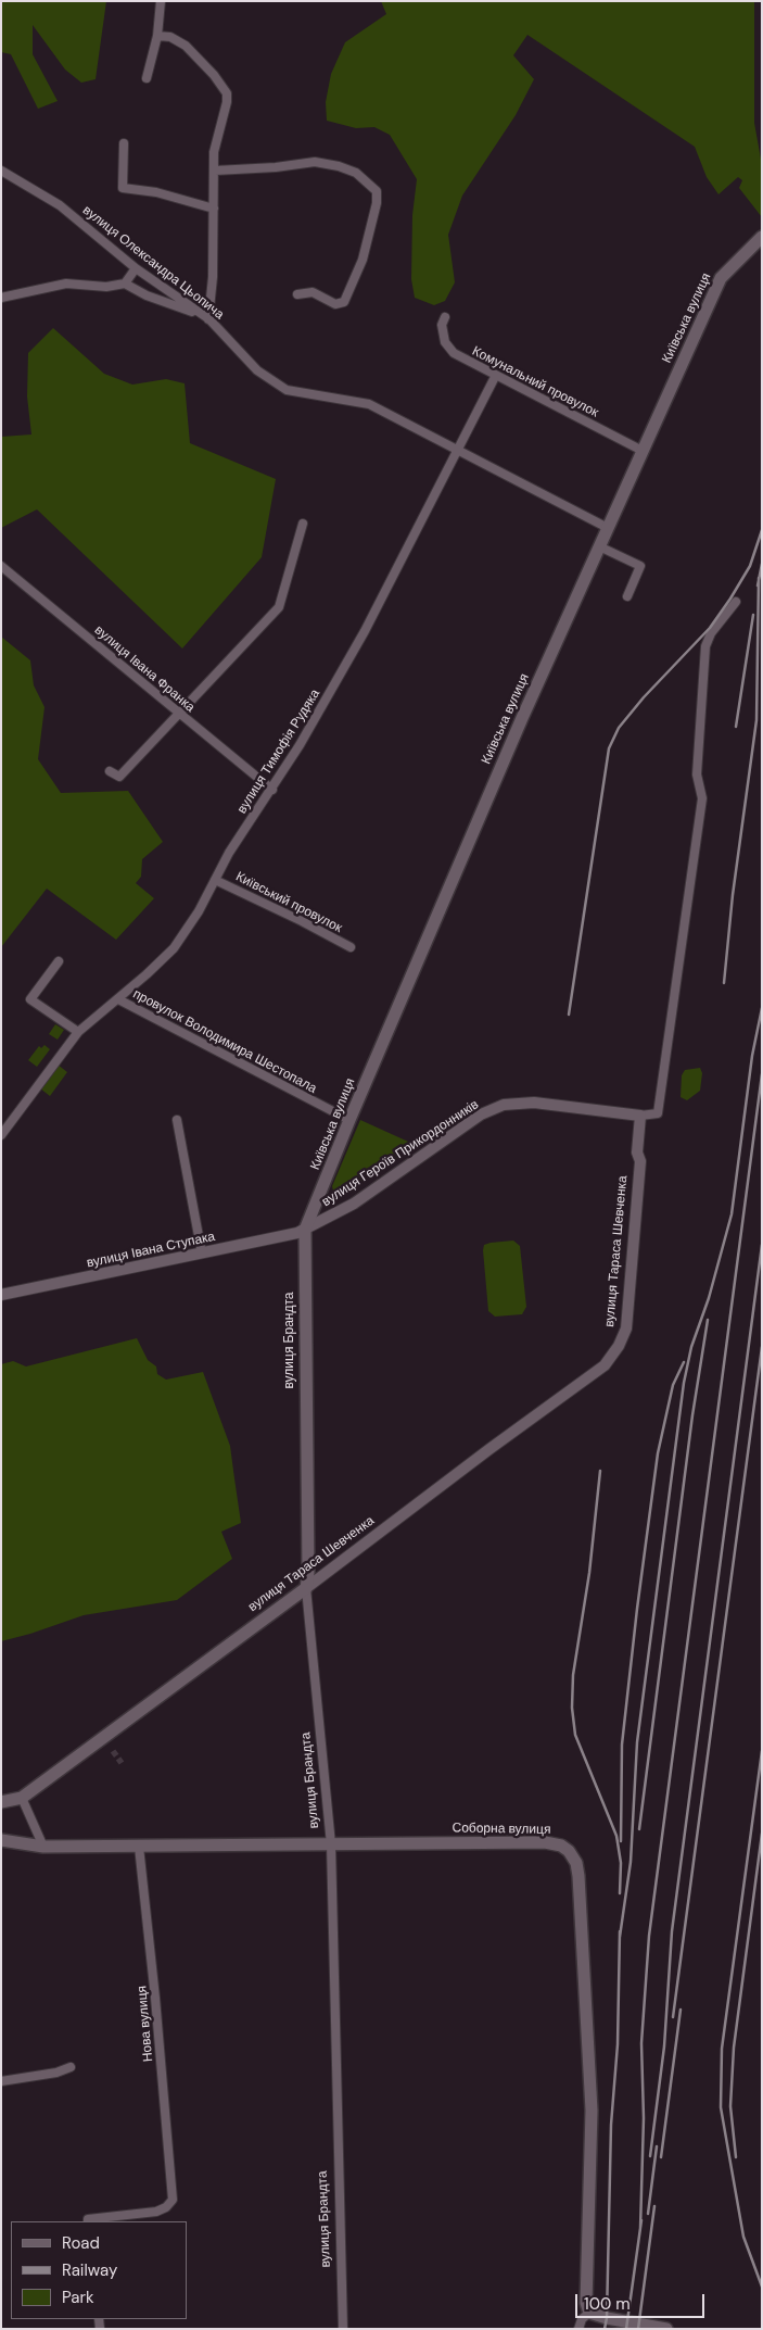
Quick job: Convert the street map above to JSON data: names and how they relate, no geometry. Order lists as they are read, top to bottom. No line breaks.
{"streets":{"main road":["Київська вулиця","вулиця Тараса Шевченка","вулиця Брандта","Соборна вулиця"],"street":["вулиця Олександра Цьопича","Комунальний провулок","вулиця Івана Франка","вулиця Тимофія Рудяка","Київський провулок","провулок Володимира Шестопала","вулиця Героїв Прикордонників","вулиця Івана Ступака","Нова вулиця"]},"crossings":[["вулиця Олександра Цьопича","Київська вулиця"],["вулиця Олександра Цьопича","вулиця Тимофія Рудяка"],["Київська вулиця","Комунальний провулок"],["Київська вулиця","провулок Володимира Шестопала"],["Київська вулиця","вулиця Героїв Прикордонників"],["Київська вулиця","вулиця Івана Ступака"],["Київська вулиця","вулиця Брандта"],["Комунальний провулок","вулиця Тимофія Рудяка"],["вулиця Івана Франка","вулиця Тимофія Рудяка"],["вулиця Тимофія Рудяка","Київський провулок"],["вулиця Тимофія Рудяка","провулок Володимира Шестопала"],["вулиця Героїв Прикордонників","вулиця Івана Ступака"],["вулиця Героїв Прикордонників","вулиця Тараса Шевченка"],["вулиця Героїв Прикордонників","вулиця Брандта"],["вулиця Івана Ступака","вулиця Брандта"],["вулиця Тараса Шевченка","вулиця Брандта"],["вулиця Брандта","Соборна вулиця"],["Соборна вулиця","Нова вулиця"]],"legend":["Road","Railway","Park"],"scale_bar":"100 m"}
